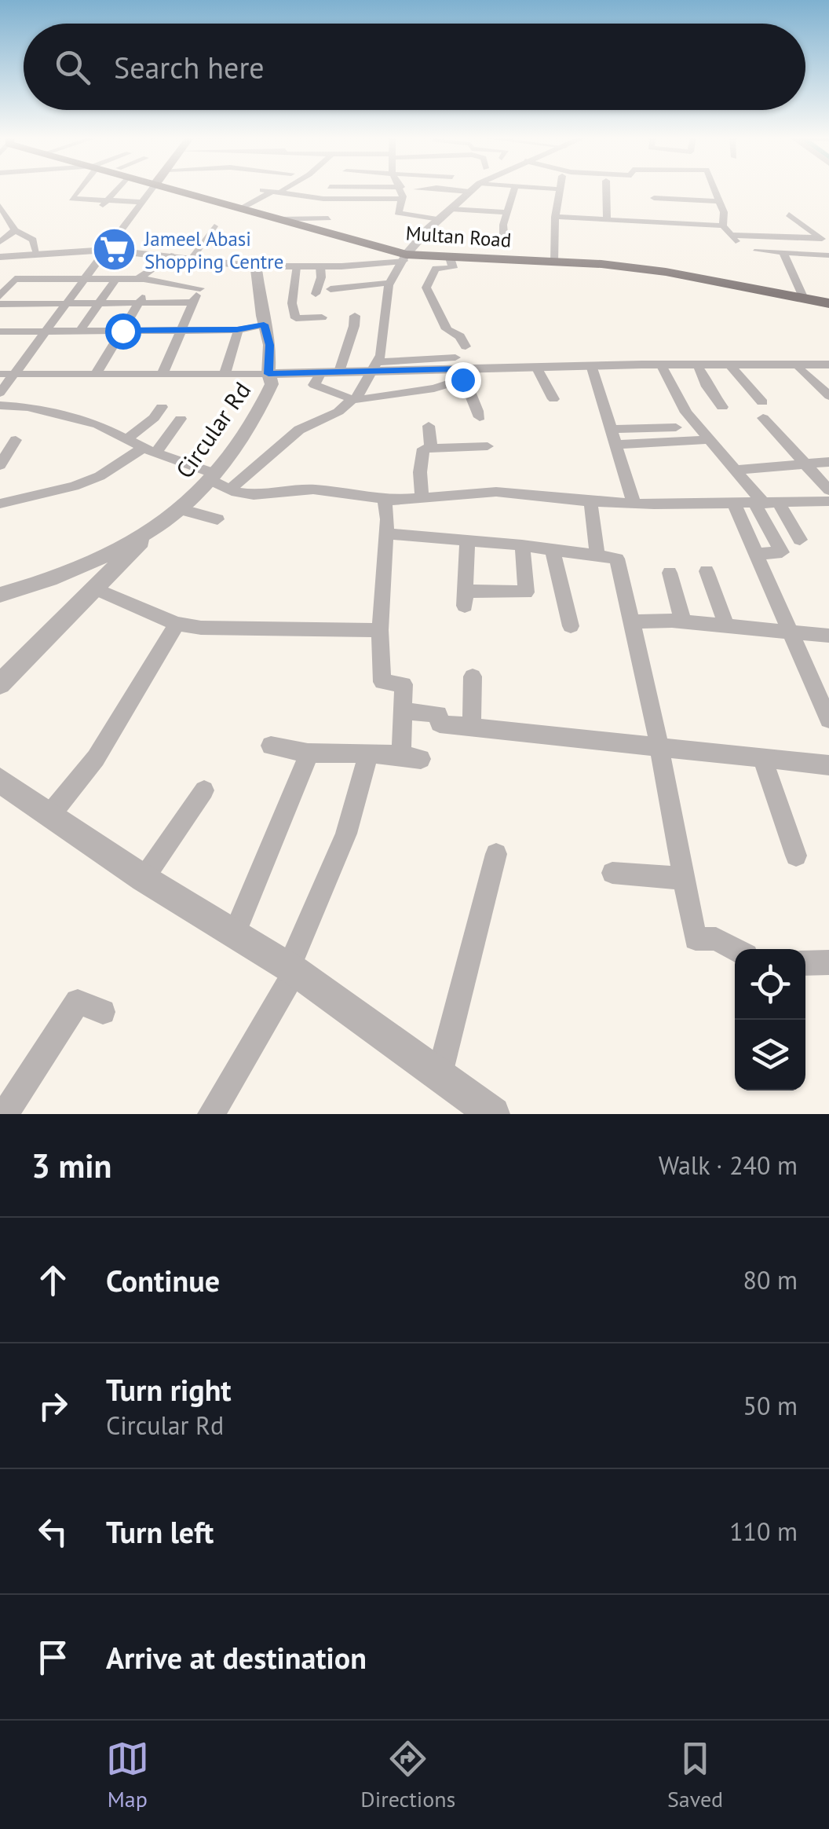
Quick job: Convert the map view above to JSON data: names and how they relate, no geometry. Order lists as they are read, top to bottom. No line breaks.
{"streets":{"main road":["Multan Road"],"street":["Circular Rd"]},"places":{"supermarket":["Jameel Abasi Shopping Centre"]},"page":{"search":"Search here","heading":["3 min","Walk · 240 m"],"list":[["Continue","80 m"],["Turn right","Circular Rd","50 m"],["Turn left","110 m"],"Arrive at destination"],"nav":["Map","Directions","Saved"]}}
